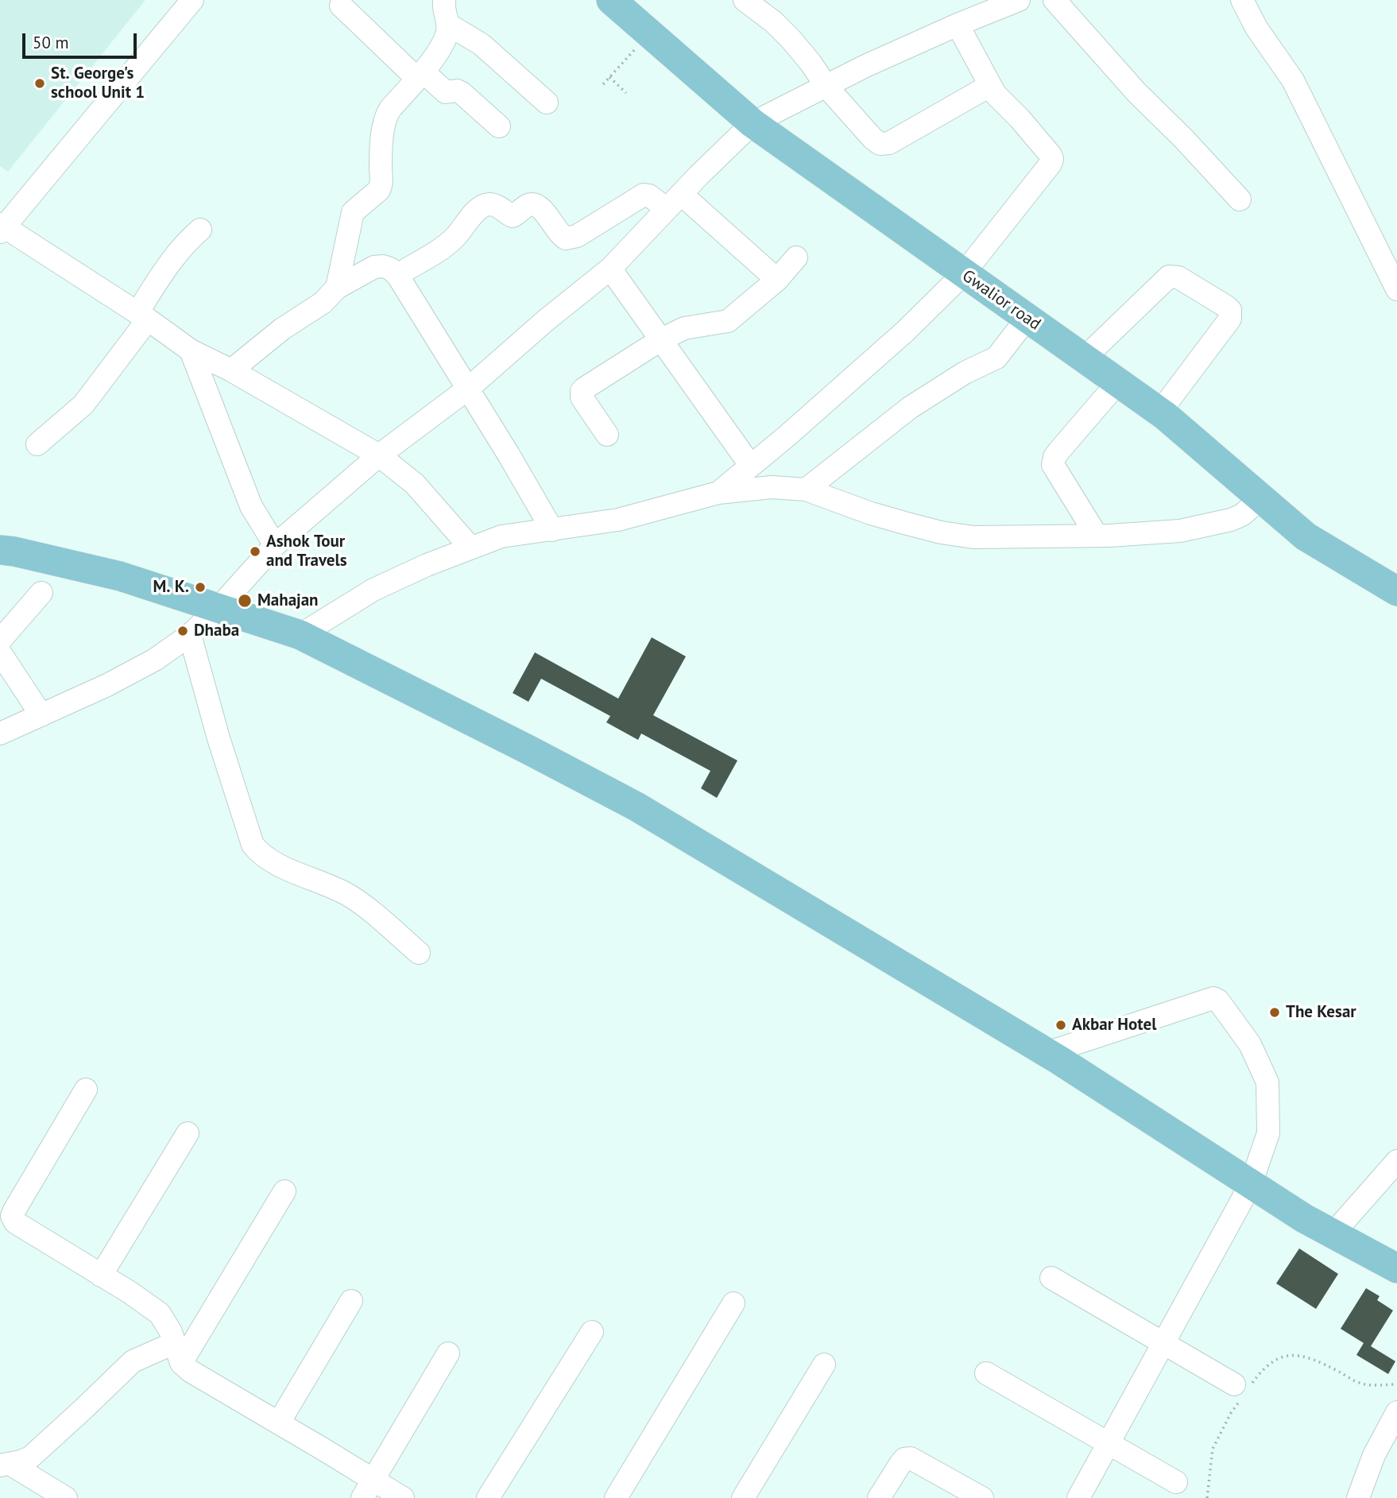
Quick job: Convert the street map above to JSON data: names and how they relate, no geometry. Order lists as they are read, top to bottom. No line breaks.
{"streets":{"main road":["Gwalior road"]},"places":["St. George's school Unit 1","Ashok Tour and Travels","M. K.","Mahajan","Dhaba","The Kesar","Akbar Hotel"],"scale_bar":"50 m"}
